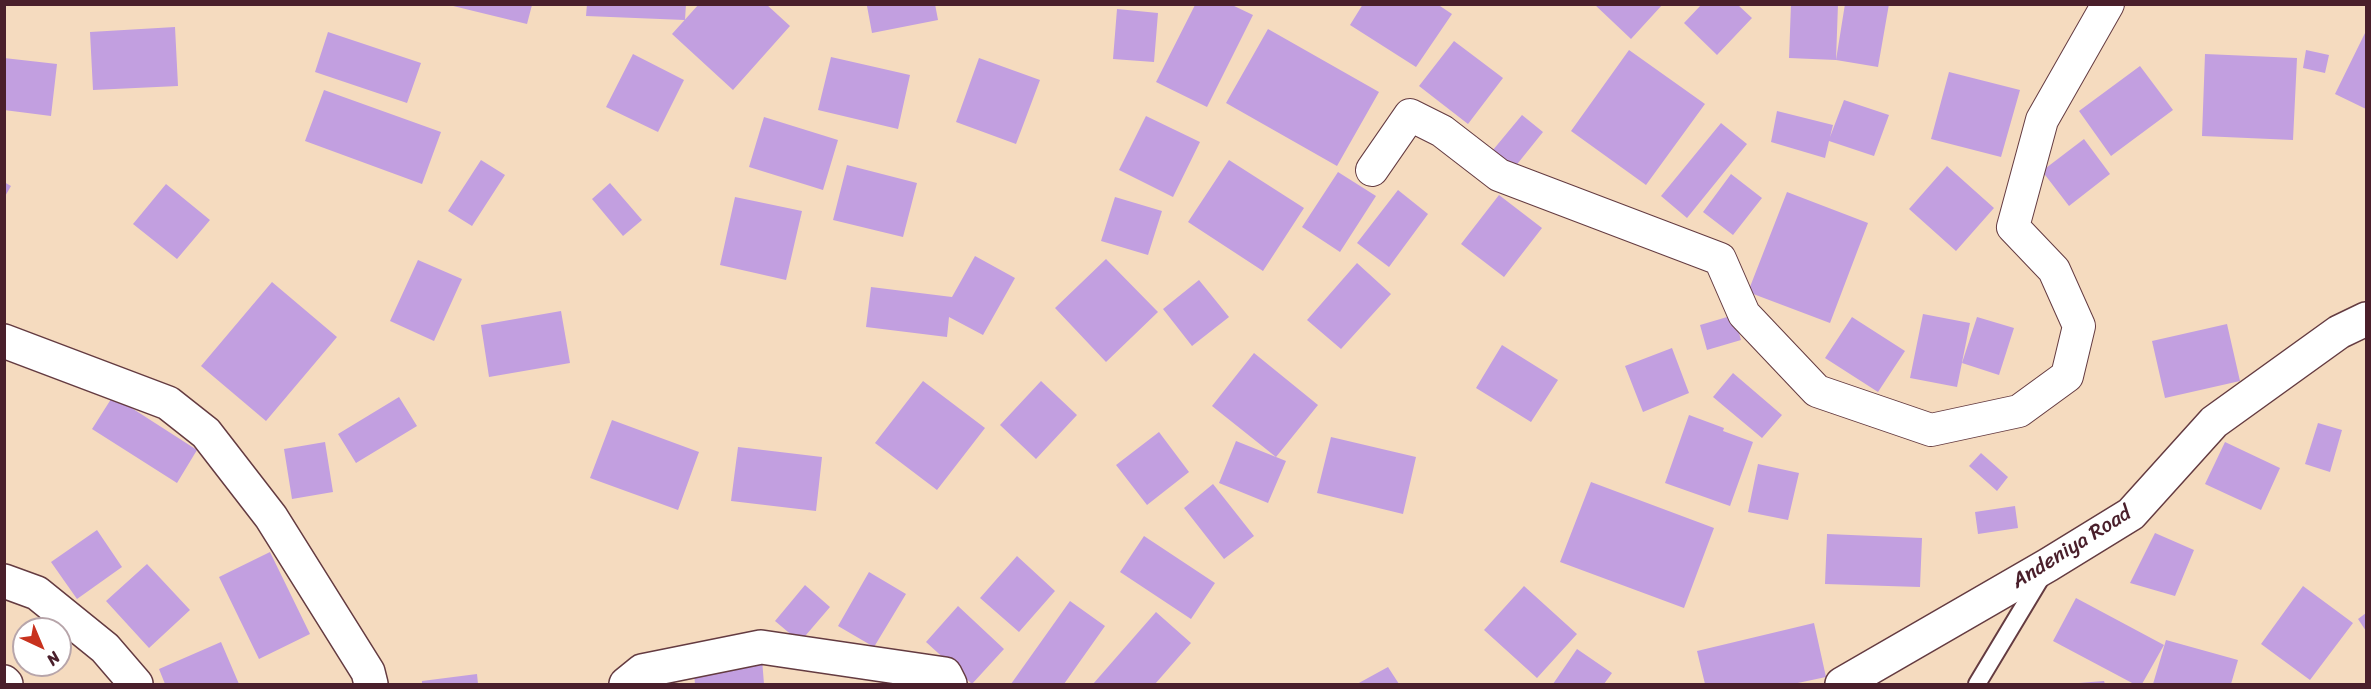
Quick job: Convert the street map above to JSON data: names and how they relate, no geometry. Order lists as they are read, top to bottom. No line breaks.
{"streets":{"street":["Andeniya Road"]},"north":"bottom right"}
